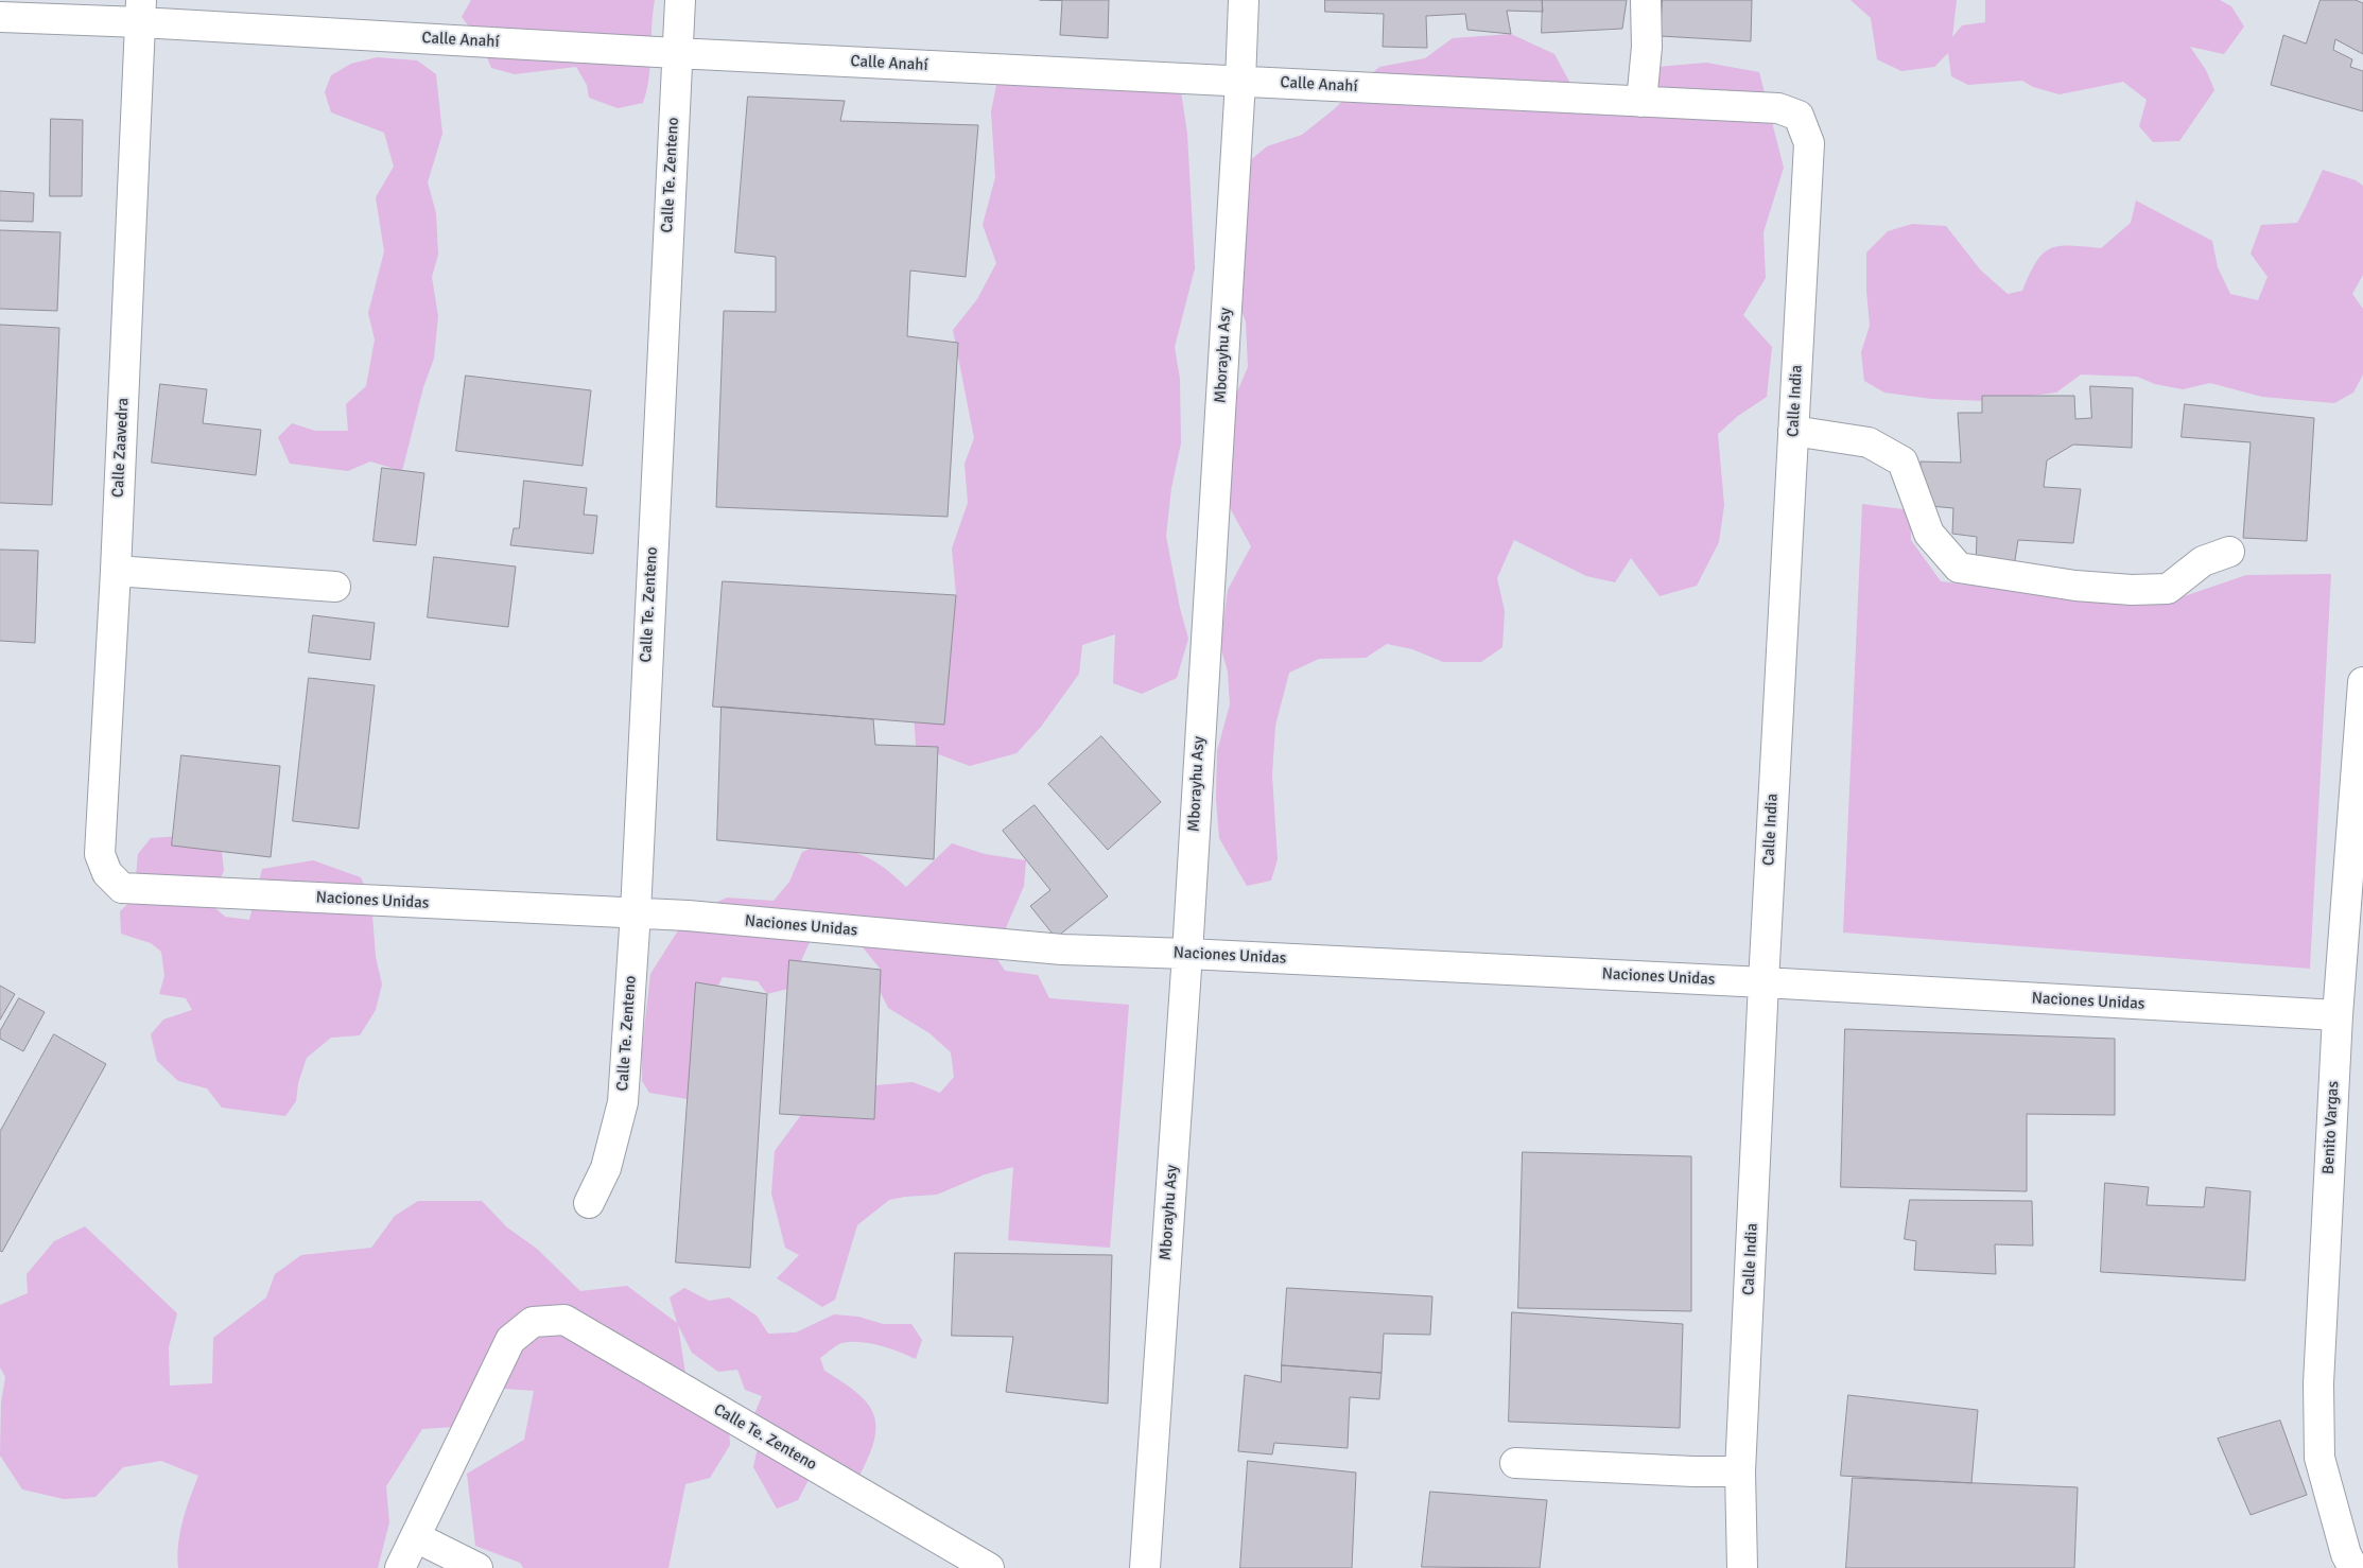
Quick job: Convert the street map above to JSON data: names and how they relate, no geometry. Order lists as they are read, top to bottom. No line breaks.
{"streets":{"street":["Calle Anahí","Calle Te. Zenteno","Mborayhu Asy","Calle India","Calle Zaavedra","Naciones Unidas","Benito Vargas"]},"crossings":[["Calle Anahí","Calle Te. Zenteno"],["Calle Anahí","Mborayhu Asy"],["Calle Anahí","Calle India"],["Calle Anahí","Calle Zaavedra"],["Calle Te. Zenteno","Naciones Unidas"],["Mborayhu Asy","Naciones Unidas"],["Calle India","Naciones Unidas"],["Calle Zaavedra","Naciones Unidas"],["Naciones Unidas","Benito Vargas"]]}
